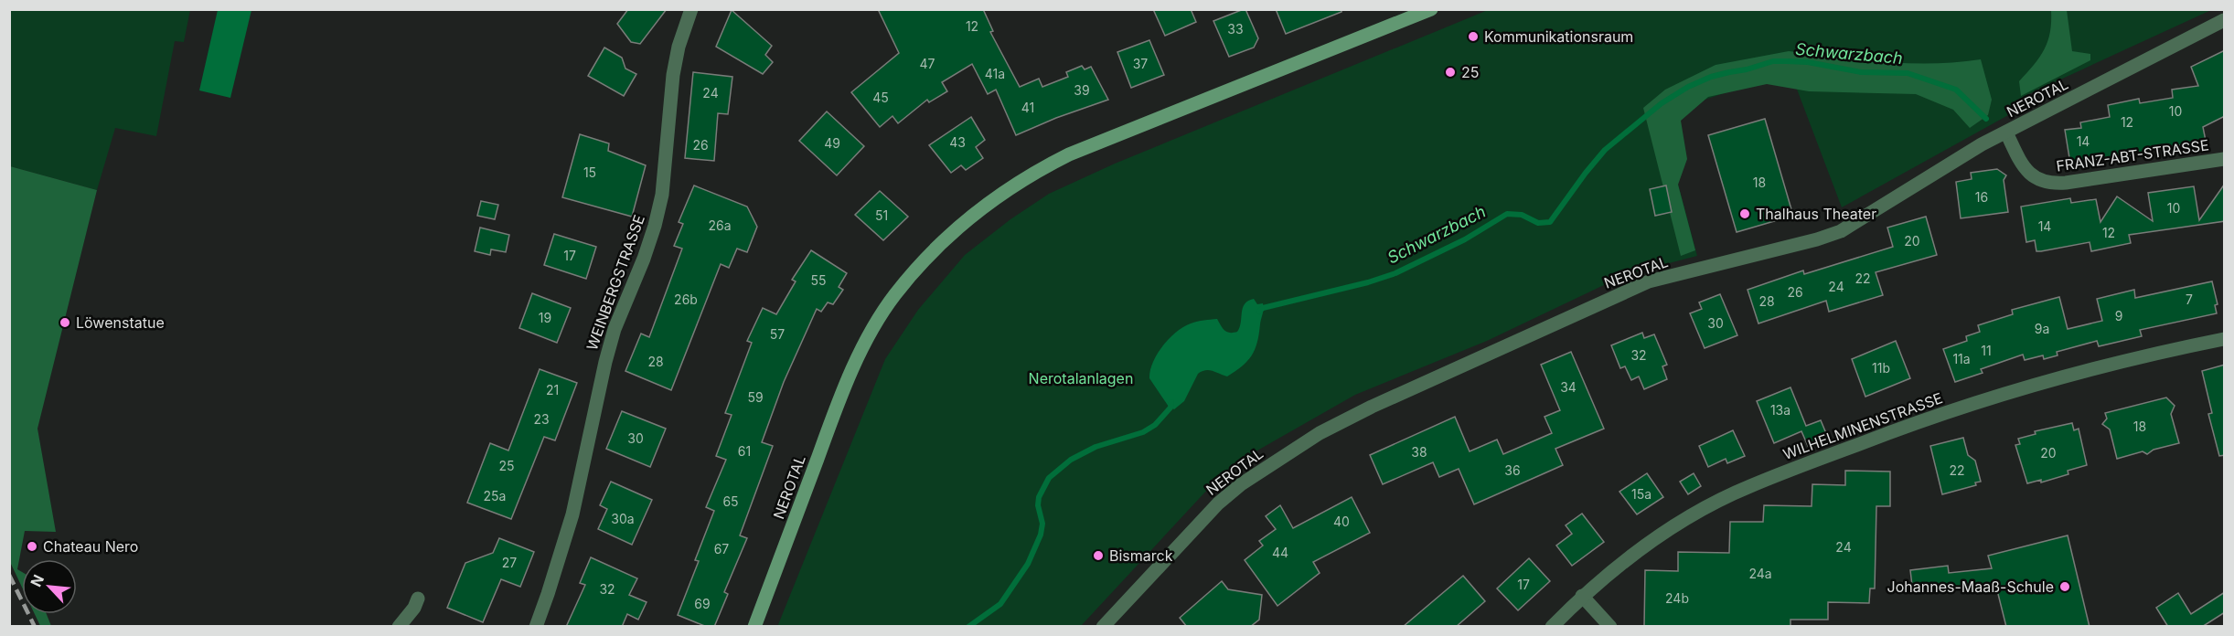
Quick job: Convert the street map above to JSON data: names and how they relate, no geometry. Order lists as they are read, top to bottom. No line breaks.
{"streets":{"street":["NEROTAL","FRANZ-ABT-STRASSE","WEINBERGSTRASSE","WILHELMINENSTRASSE"]},"crossings":[["NEROTAL","FRANZ-ABT-STRASSE"]],"water":["Schwarzbach"],"parks":["Nerotalanlagen"],"places":["Kommunikationsraum","25","Thalhaus Theater","Löwenstatue","Chateau Nero","Bismarck","Johannes-Maaß-Schule"],"house_numbers":["12","33","47","37","41a","39","24","45","41","10","12","14","43","49","26","15","18","16","10","51","26a","14","12","20","17","22","55","24","26","26b","7","28","9","19","30","9a","57","11","32","11a","28","11b","34","21","59","13a","23","18","30","61","38","20","25","36","22","15a","25a","65","30a","40","24","67","44","27","24a","17","32","24b","69"],"north":"top left"}
